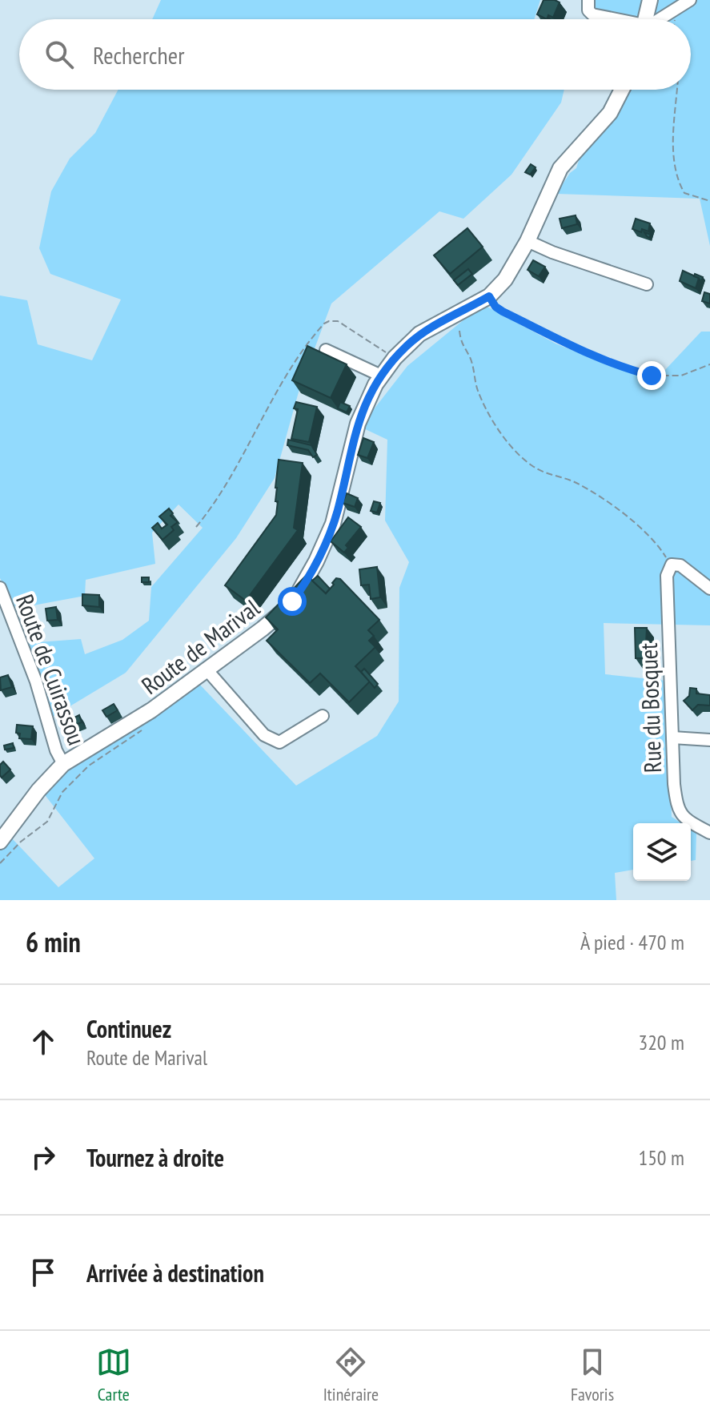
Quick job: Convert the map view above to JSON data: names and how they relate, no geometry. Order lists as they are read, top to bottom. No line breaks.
{"streets":{"main road":["Route de Marival"],"street":["Route de Cuirassou","Rue du Bosquet"]},"crossings":[["Route de Marival","Route de Cuirassou"]],"page":{"search":"Rechercher","heading":["6 min","À pied · 470 m"],"list":[["Continuez","Route de Marival","320 m"],["Tournez à droite","150 m"],"Arrivée à destination"],"nav":["Carte","Itinéraire","Favoris"]}}
